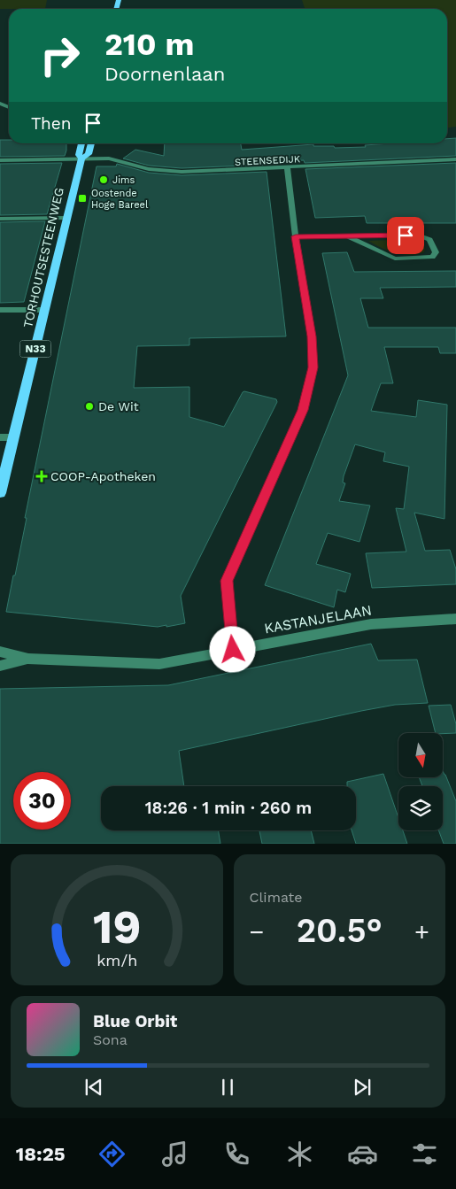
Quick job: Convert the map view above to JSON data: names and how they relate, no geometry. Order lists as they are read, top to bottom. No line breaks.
{"streets":{"main road":["TORHOUTSESTEENWEG","N33"],"street":["STEENSEDIJK","KASTANJELAAN"]},"crossings":[["STEENSEDIJK","TORHOUTSESTEENWEG"]],"places":{"other":["Jims","De Wit"],"transit":["Oostende Hoge Bareel"],"health":["COOP-Apotheken"]},"north":"bottom","page":{"turn":["210 m","Doornenlaan"],"then":"Then","limit":"30","trip":"18:26 · 1 min · 260 m","tile":"Climate","heat":["−","20.5°","+"],"song":["Blue Orbit","Sona"],"tabs":"18:25","gauge":["19","km/h"]}}
